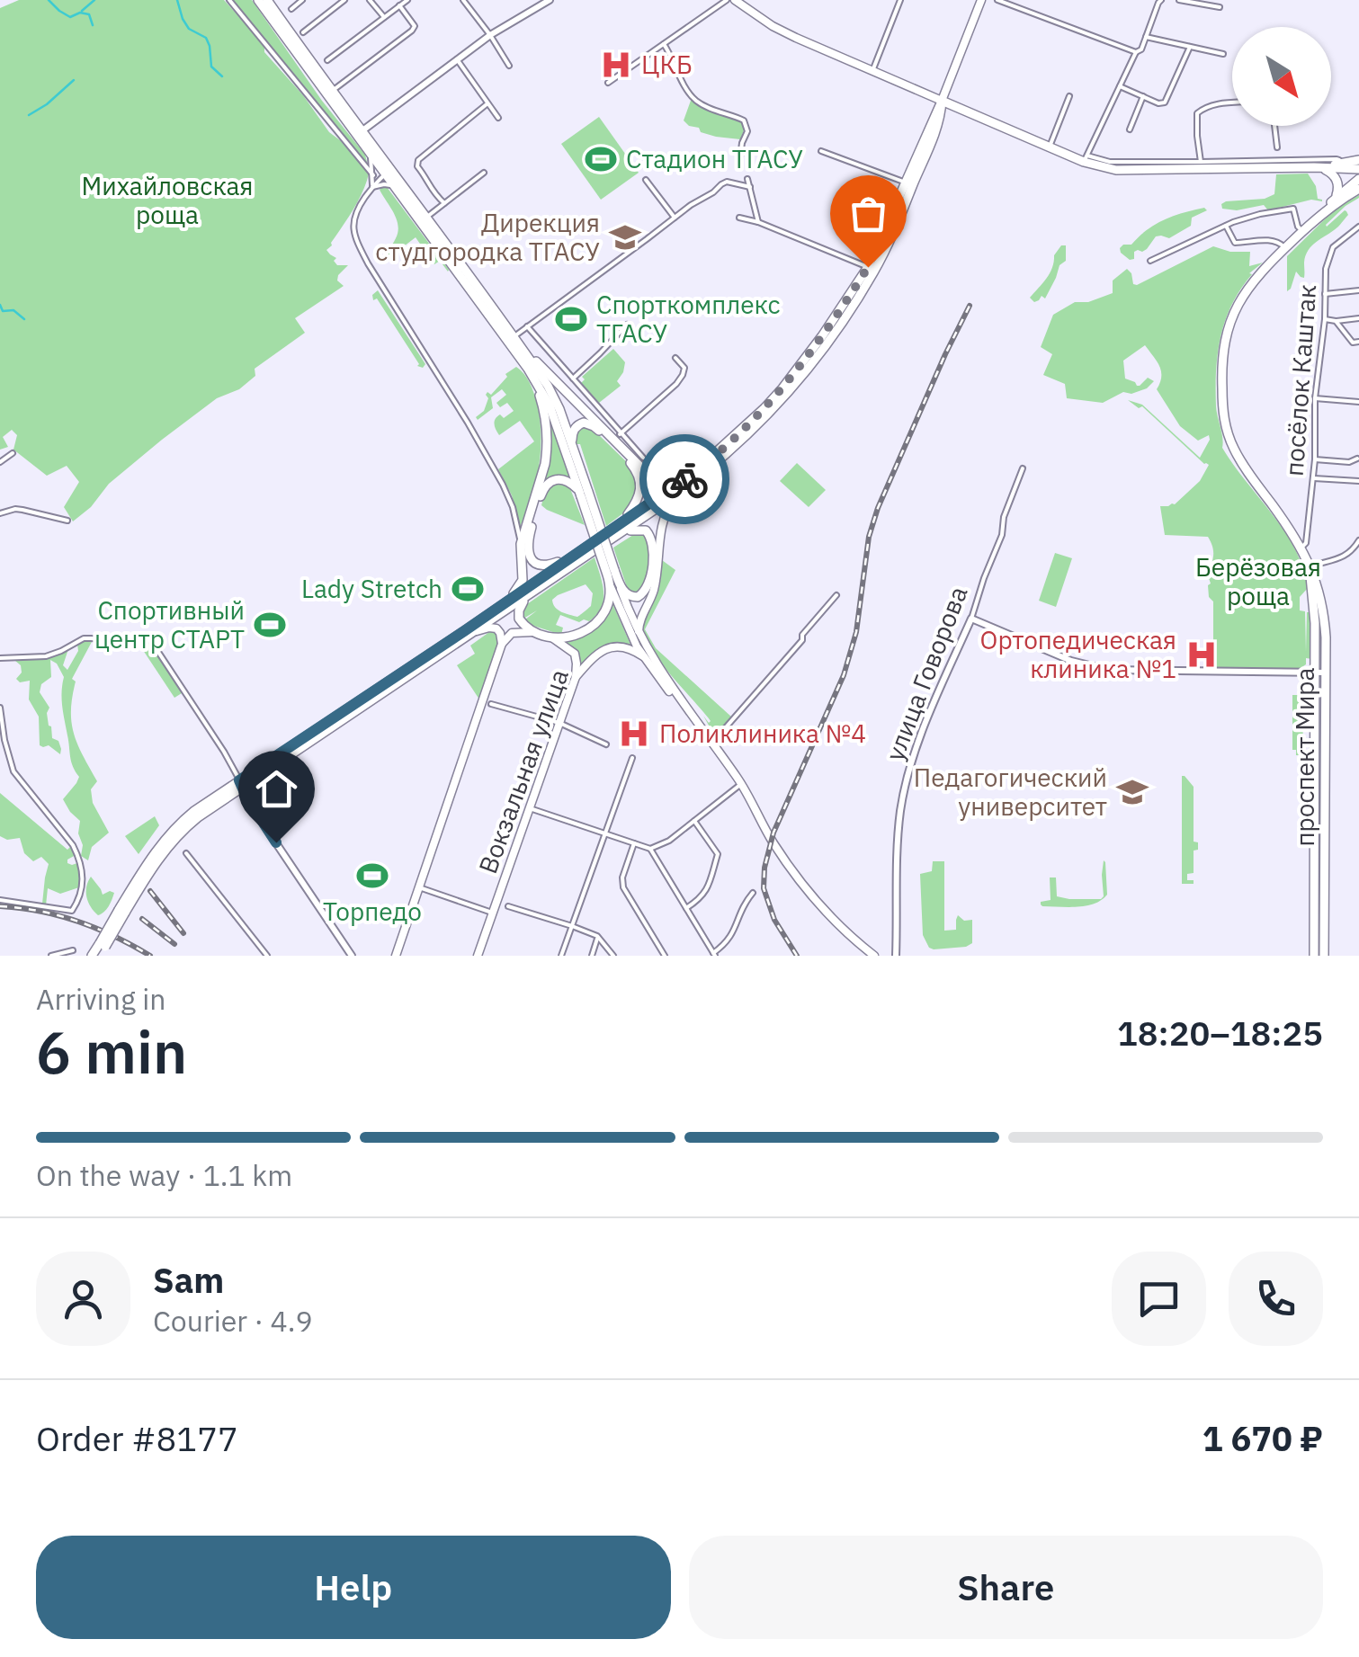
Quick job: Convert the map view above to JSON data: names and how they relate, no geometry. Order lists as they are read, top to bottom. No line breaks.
{"streets":{"main road":["проспект Мира","Вокзальная улица"],"street":["посёлок Каштак","улица Говорова"]},"crossings":[["посёлок Каштак","проспект Мира"]],"parks":["Михайловская роща","Берёзовая роща"],"places":{"hospital":["ЦКБ","Ортопедическая клиника №1","Поликлиника №4"],"sports":["Стадион ТГАСУ","Спорткомплекс ТГАСУ","Lady Stretch","Спортивный центр СТАРТ","Торпедо"],"school or university":["Дирекция студгородка ТГАСУ","Педагогический университет"]},"north":"bottom right","page":{"heading":["6 min","Arriving in","18:20–18:25"],"panel":["Sam","Courier · 4.9","Order #8177","1 670 ₽"],"bar":"On the way · 1.1 km","buttons":["Help","Share"]}}
